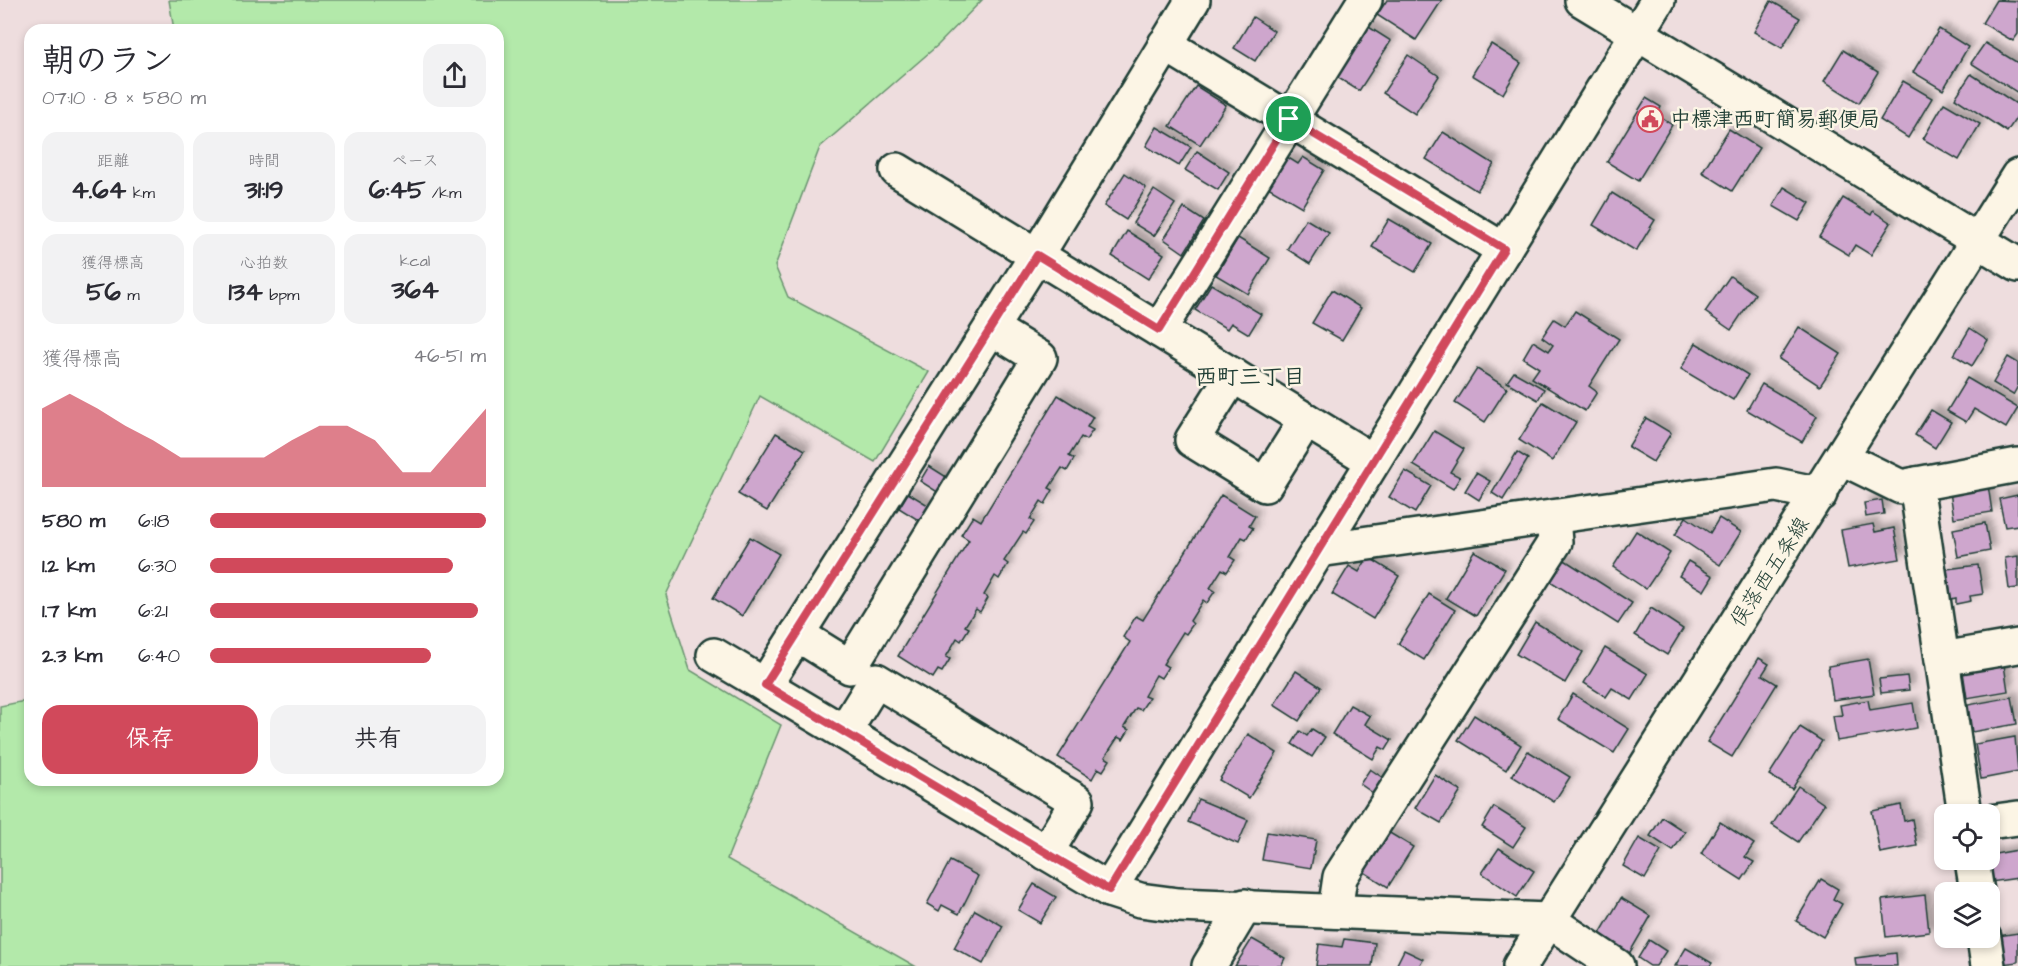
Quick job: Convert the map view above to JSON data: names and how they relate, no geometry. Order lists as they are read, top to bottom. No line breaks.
{"streets":{"street":["俣落西五条線"]},"districts":["西町三丁目"],"places":{"public building":["中標津西町簡易郵便局"]},"page":{"heading":["朝のラン","07:10 · 8 × 580 m"],"stats":[["距離","4.64 km"],["時間","31:19"],["ペース","6:45 /km"],["獲得標高","56 m"],["心拍数","134 bpm"],["kcal","364"]],"chart":["獲得標高","46–51 m"],"list":[{"name":"580 m","note":"6:18"},{"name":"1.2 km","note":"6:30"},{"name":"1.7 km","note":"6:21"},{"name":"2.3 km","note":"6:40"}],"buttons":["保存","共有"]}}
